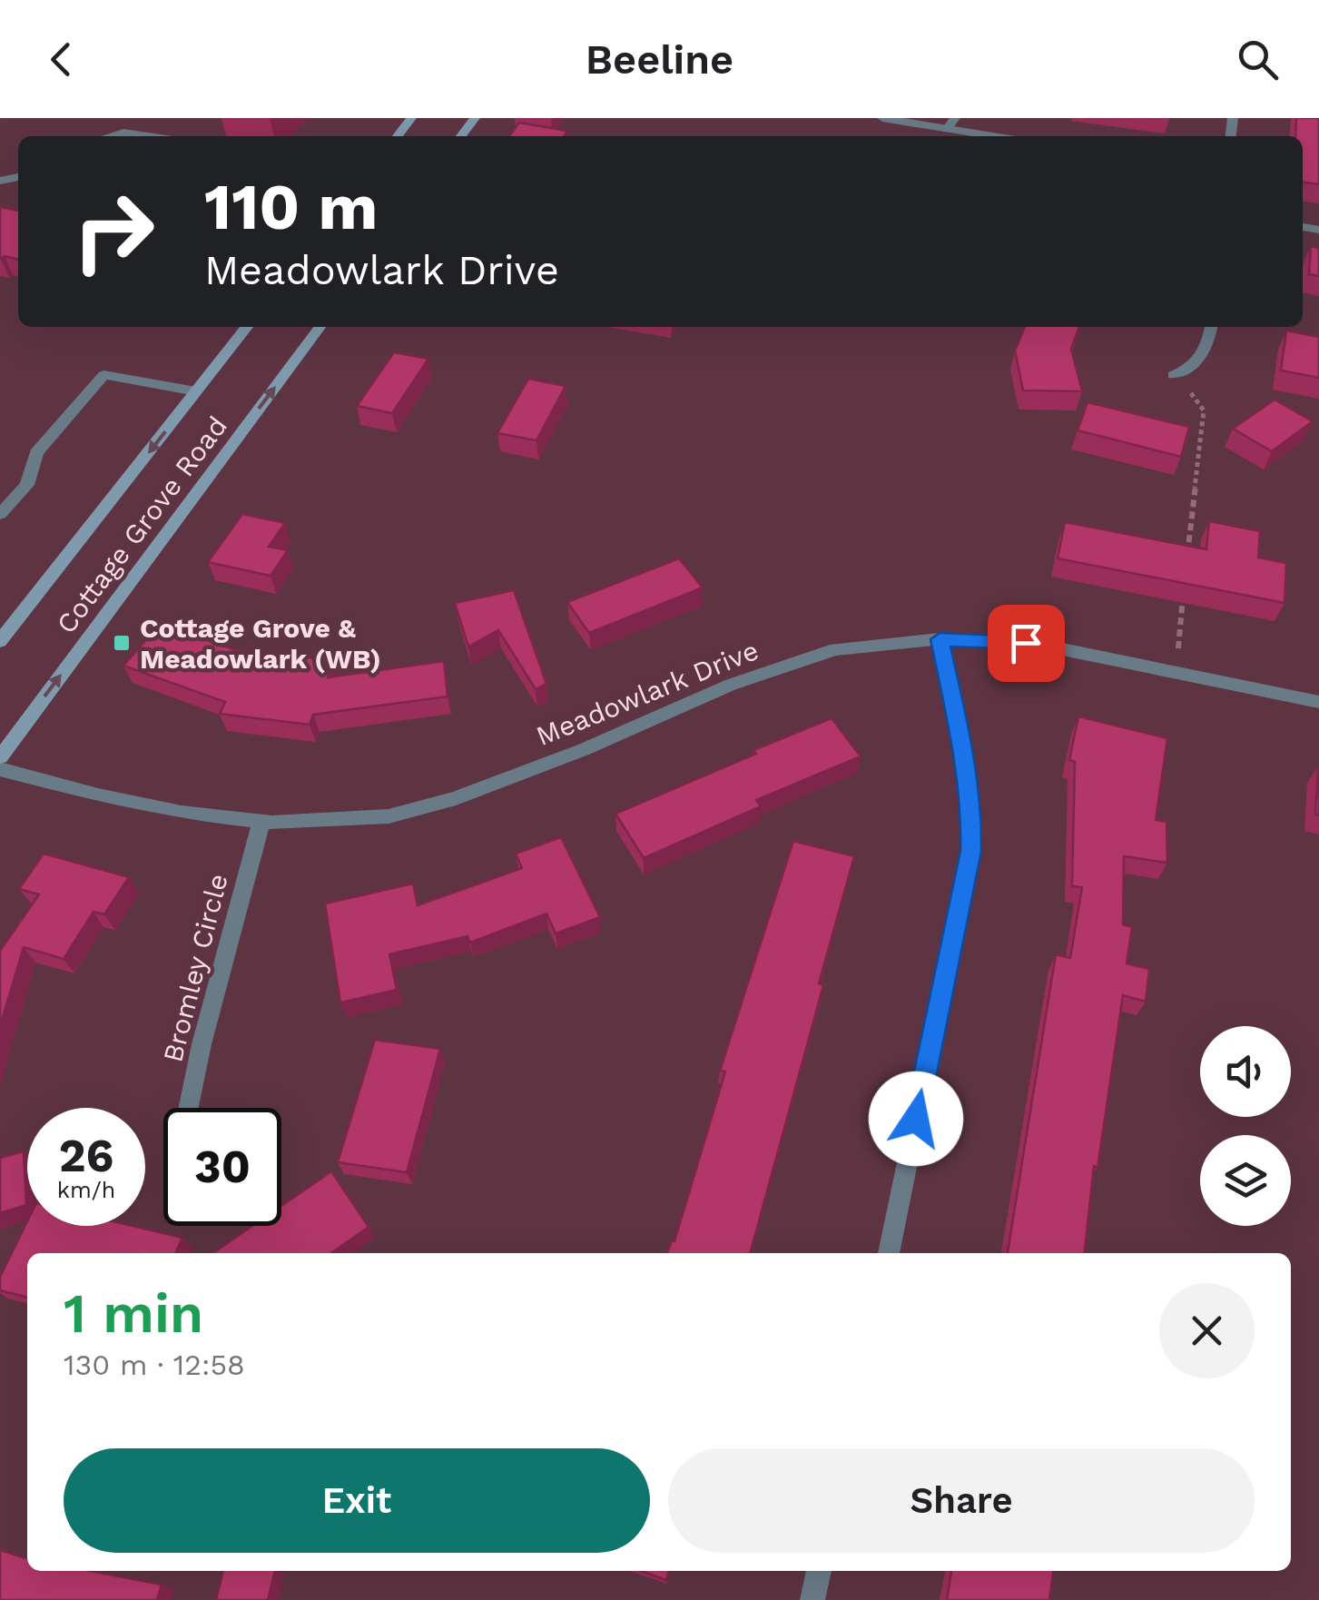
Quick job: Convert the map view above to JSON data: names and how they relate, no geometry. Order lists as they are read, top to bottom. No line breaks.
{"streets":{"main road":["Cottage Grove Road"],"street":["Meadowlark Drive","Bromley Circle"]},"crossings":[["Meadowlark Drive","Bromley Circle"]],"places":{"transit":["Cottage Grove & Meadowlark (WB)"]},"page":{"header":"Beeline","turn":["110 m","Meadowlark Drive"],"speed":"26 km/h","limit":"30","heading":["1 min","130 m · 12:58"],"buttons":["Exit","Share"]}}
